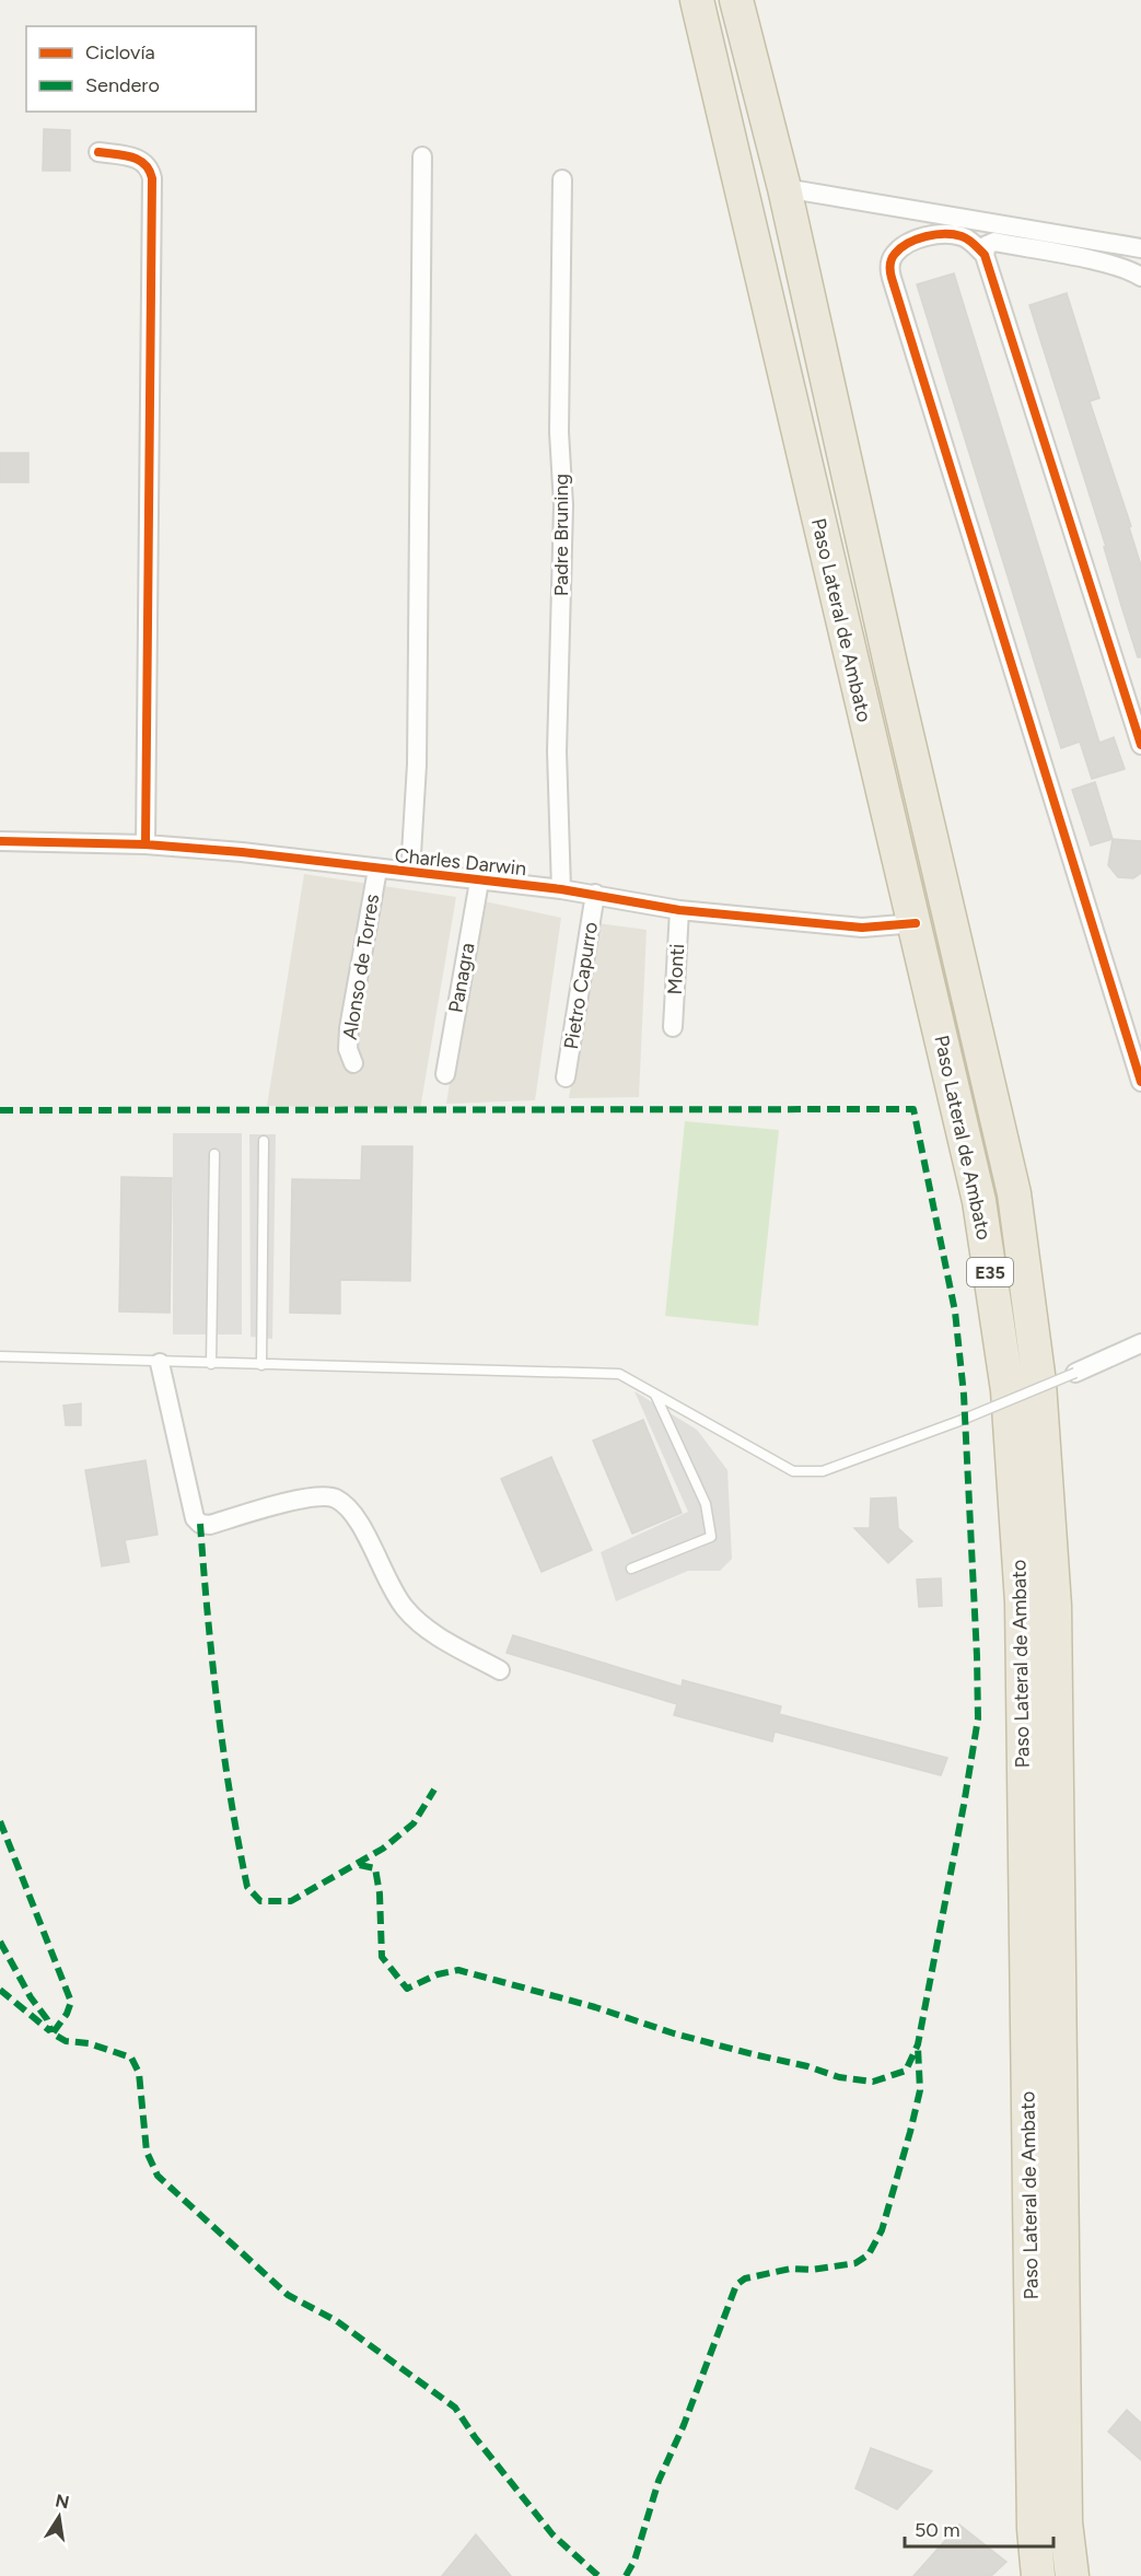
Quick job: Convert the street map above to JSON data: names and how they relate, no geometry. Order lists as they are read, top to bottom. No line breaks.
{"streets":{"highway":["Paso Lateral de Ambato","E35"],"street":["Padre Bruning","Charles Darwin","Alonso de Torres","Monti","Panagra","Pietro Capurro"]},"crossings":[["Padre Bruning","Charles Darwin"],["Paso Lateral de Ambato","Charles Darwin"],["Charles Darwin","Alonso de Torres"],["Charles Darwin","Monti"],["Charles Darwin","Panagra"],["Charles Darwin","Pietro Capurro"]],"legend":["Ciclovía","Sendero"],"scale_bar":"50 m","north":"top"}
